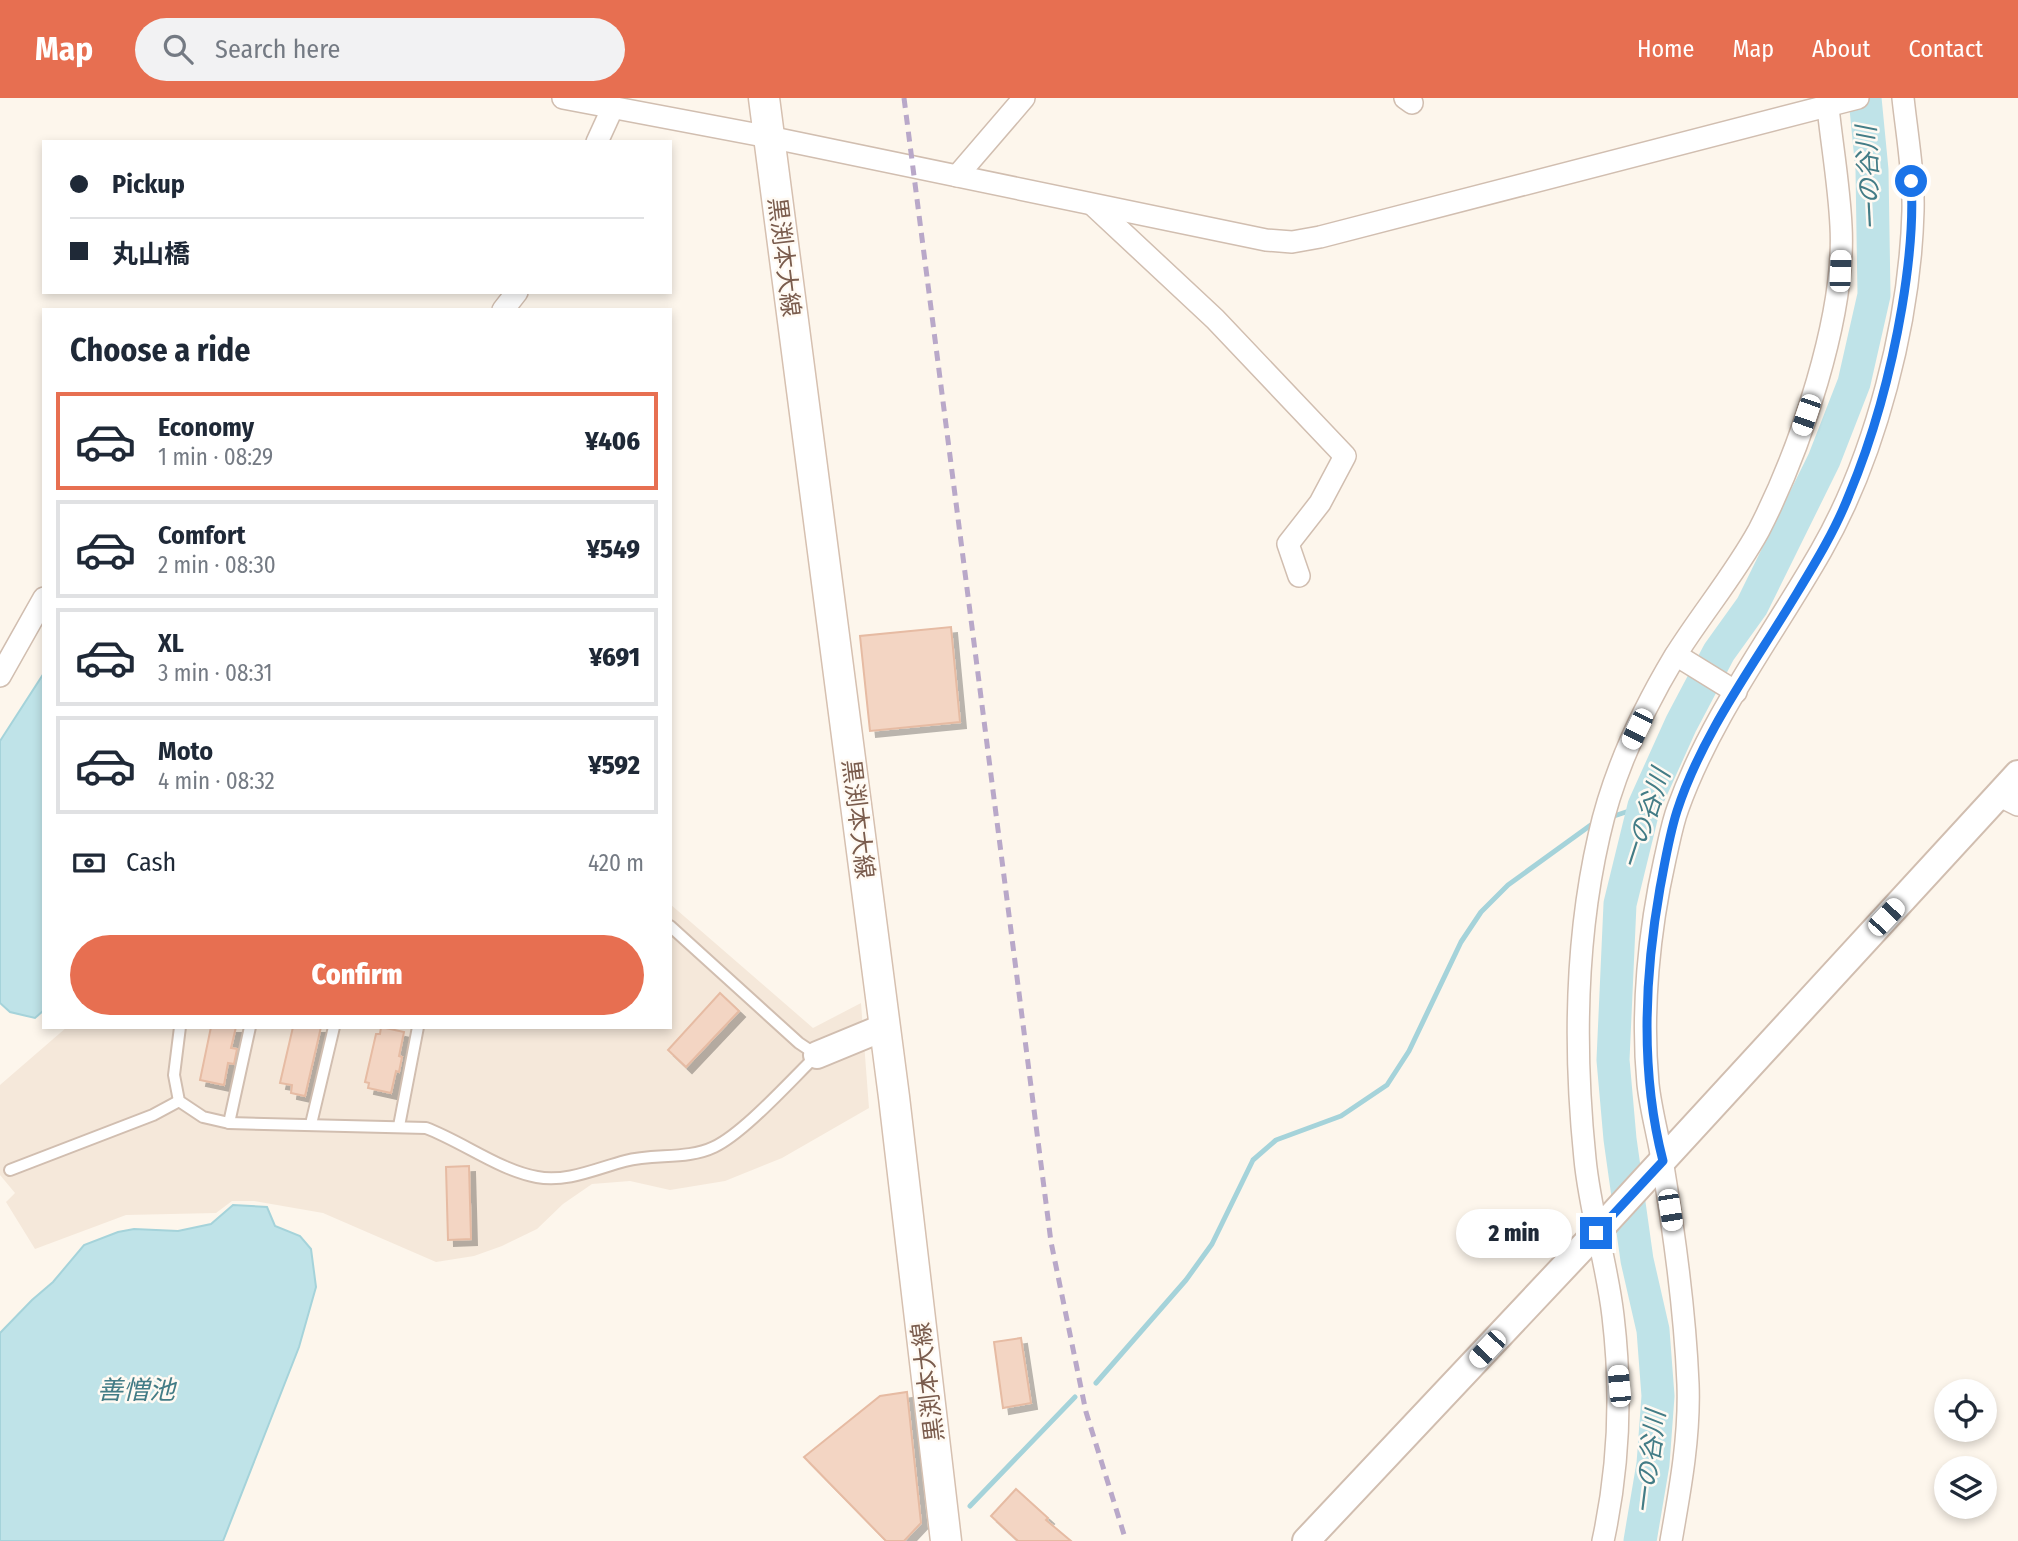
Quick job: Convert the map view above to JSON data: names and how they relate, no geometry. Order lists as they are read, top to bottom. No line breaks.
{"streets":{"main road":["黒渕本大線"]},"water":["一の谷川","善憎池"],"page":{"header":"Map","search":"Search here","nav":["Home","Map","About","Contact"],"banner":["Pickup","丸山橋"],"heading":"Choose a ride","list":[{"name":"Economy","note":"1 min · 08:29","value":"¥406"},{"name":"Comfort","note":"2 min · 08:30","value":"¥549"},{"name":"XL","note":"3 min · 08:31","value":"¥691"},{"name":"Moto","note":"4 min · 08:32","value":"¥592"}],"pay":["Cash","420 m"],"buttons":"Confirm","bubble":"2 min"}}
